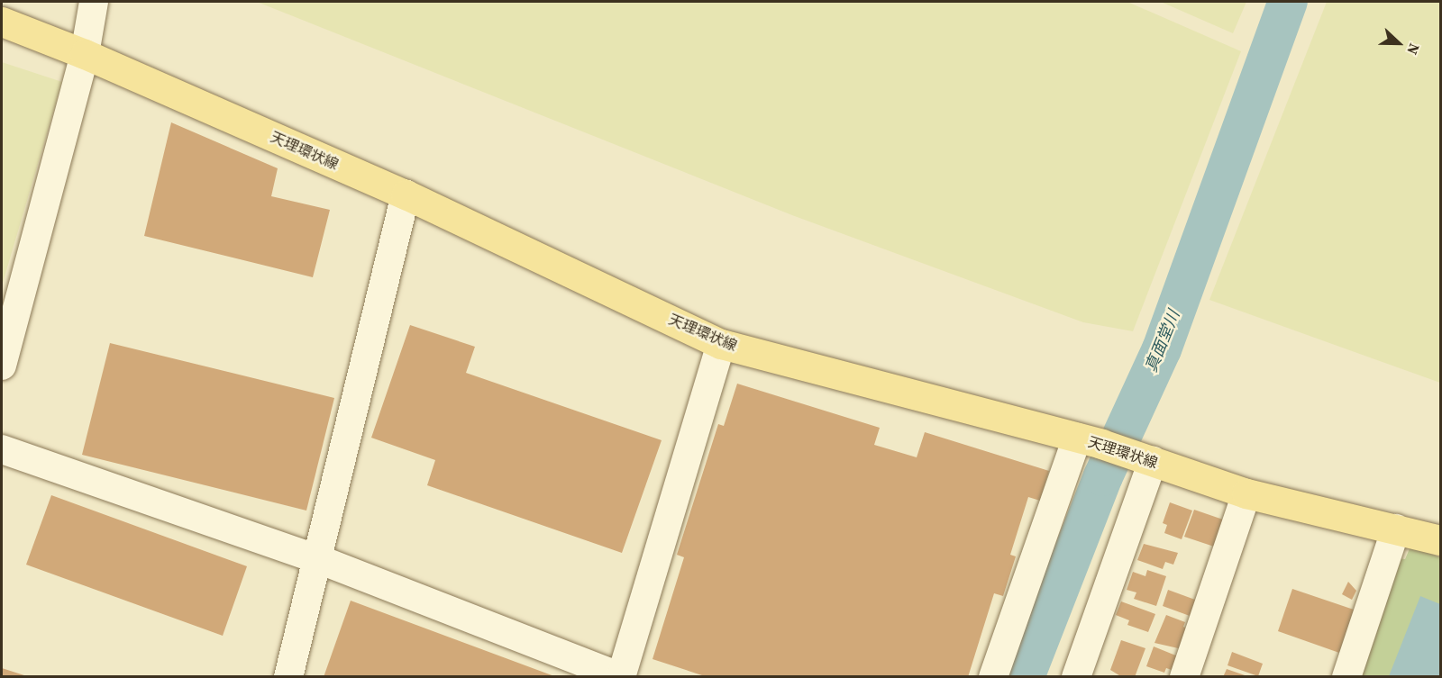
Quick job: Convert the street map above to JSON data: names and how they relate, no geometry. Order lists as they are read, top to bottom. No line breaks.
{"streets":{"main road":["天理環状線"]},"water":["真面堂川"],"north":"right"}
